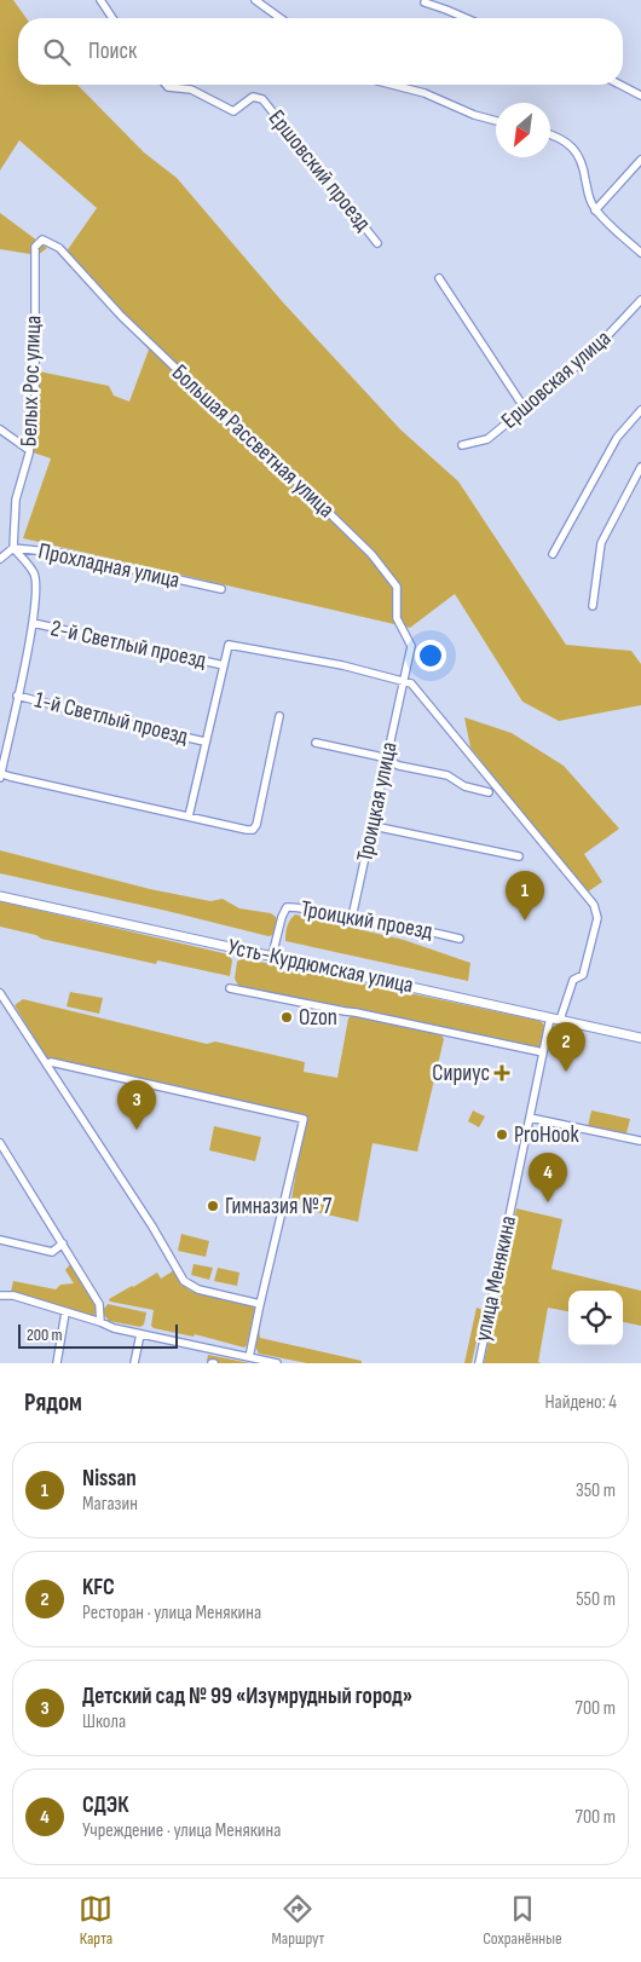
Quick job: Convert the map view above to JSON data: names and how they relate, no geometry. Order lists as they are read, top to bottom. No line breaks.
{"streets":{"main road":["Усть-Курдюмская улица"],"street":["Ершовский проезд","Ершовская улица","Белых Рос улица","Большая Рассветная улица","Прохладная улица","2-й Светлый проезд","1-й Светлый проезд","Троицкая улица","Троицкий проезд","улица Менякина"]},"crossings":[["Белых Рос улица","Большая Рассветная улица"],["Белых Рос улица","Прохладная улица"],["Большая Рассветная улица","Троицкая улица"],["Большая Рассветная улица","улица Менякина"],["Троицкая улица","Троицкий проезд"],["Троицкая улица","улица Менякина"],["Троицкий проезд","Усть-Курдюмская улица"],["Усть-Курдюмская улица","улица Менякина"]],"places":{"other":["Ozon","ProHook","Гимназия № 7"],"health":["Сириус"]},"scale_bar":"200 m","north":"bottom left","page":{"search":"Поиск","pins":["1","2","3","4"],"scale":"200 m","heading":["Рядом","Найдено: 4"],"list":[{"mark":"1","name":"Nissan","note":"Магазин","value":"350 m"},{"mark":"2","name":"KFC","note":"Ресторан · улица Менякина","value":"550 m"},{"mark":"3","name":"Детский сад № 99 «Изумрудный город»","note":"Школа","value":"700 m"},{"mark":"4","name":"СДЭК","note":"Учреждение · улица Менякина","value":"700 m"}],"nav":["Карта","Маршрут","Сохранённые"]}}
